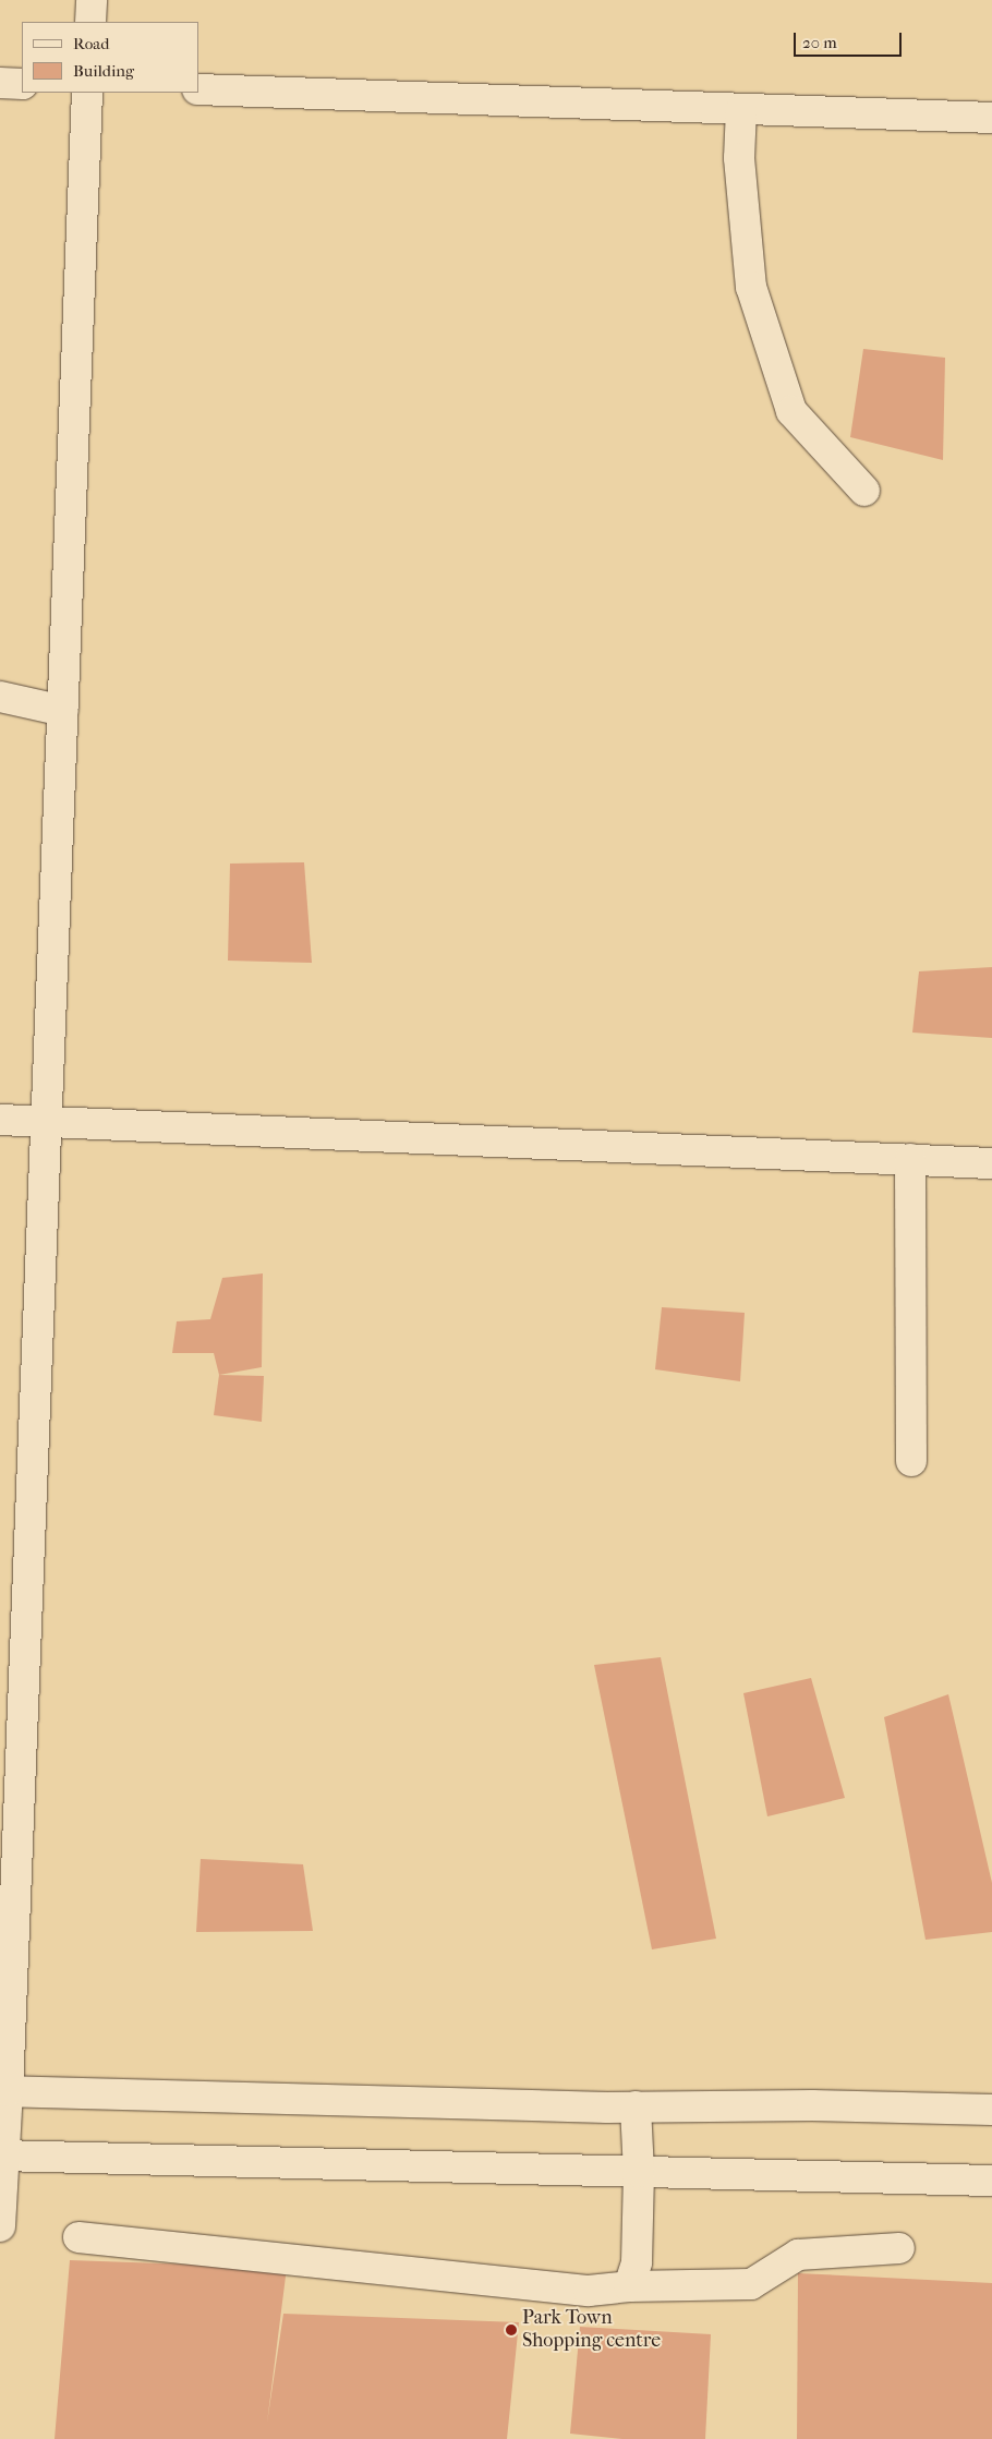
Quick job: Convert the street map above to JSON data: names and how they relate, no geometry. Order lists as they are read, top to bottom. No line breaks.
{"places":["Park Town Shopping centre"],"legend":["Road","Building"],"scale_bar":"20 m"}
